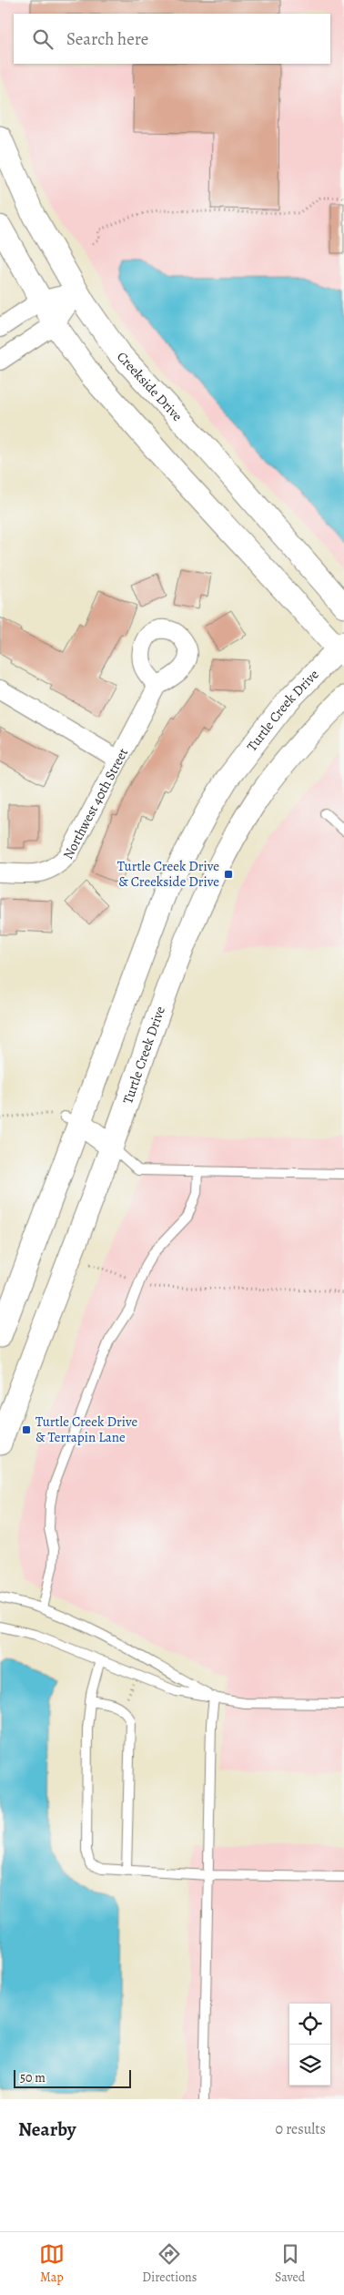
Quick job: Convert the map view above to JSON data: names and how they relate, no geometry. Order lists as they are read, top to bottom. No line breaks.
{"streets":{"street":["Creekside Drive","Turtle Creek Drive","Northwest 40th Street"]},"places":{"transit":["Turtle Creek Drive & Creekside Drive","Turtle Creek Drive & Terrapin Lane"]},"scale_bar":"50 m","page":{"search":"Search here","scale":"50 m","heading":["Nearby","0 results"],"nav":["Map","Directions","Saved"]}}
